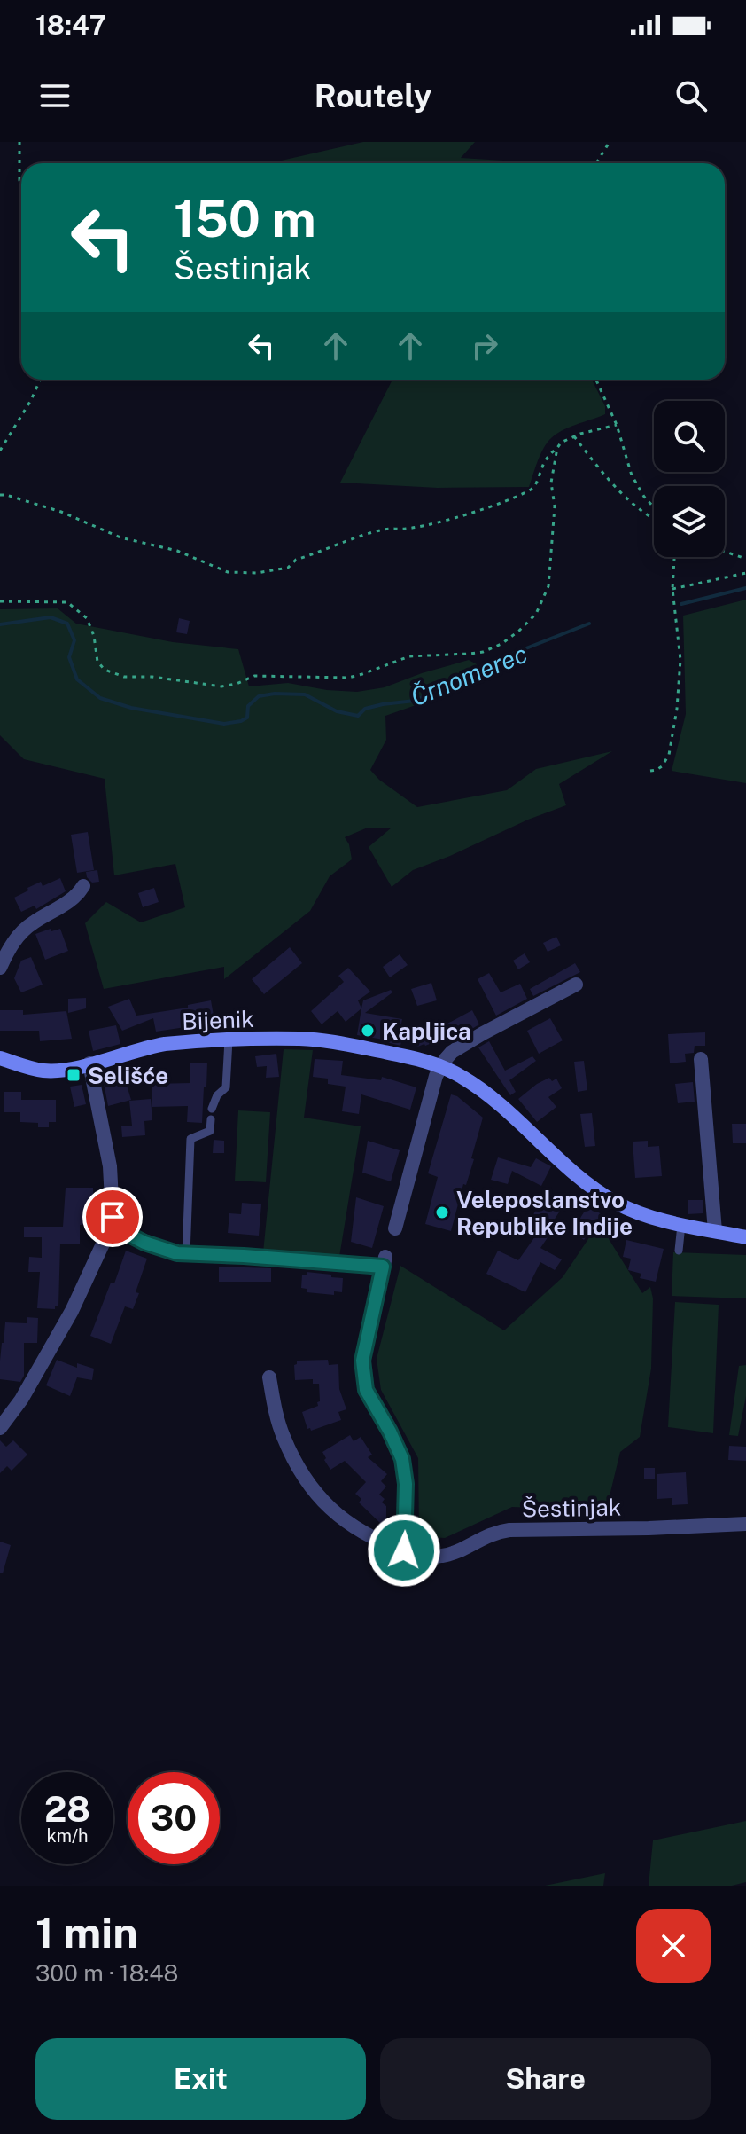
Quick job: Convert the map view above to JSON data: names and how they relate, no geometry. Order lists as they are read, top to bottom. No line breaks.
{"streets":{"main road":["Bijenik"],"street":["Šestinjak"]},"water":["Črnomerec"],"places":{"other":["Kapljica","Veleposlanstvo Republike Indije"],"transit":["Selišće"]},"page":{"status":"18:47","header":"Routely","turn":["150 m","Šestinjak"],"speed":"28 km/h","limit":"30","heading":["1 min","300 m · 18:48"],"buttons":["Exit","Share"]}}
